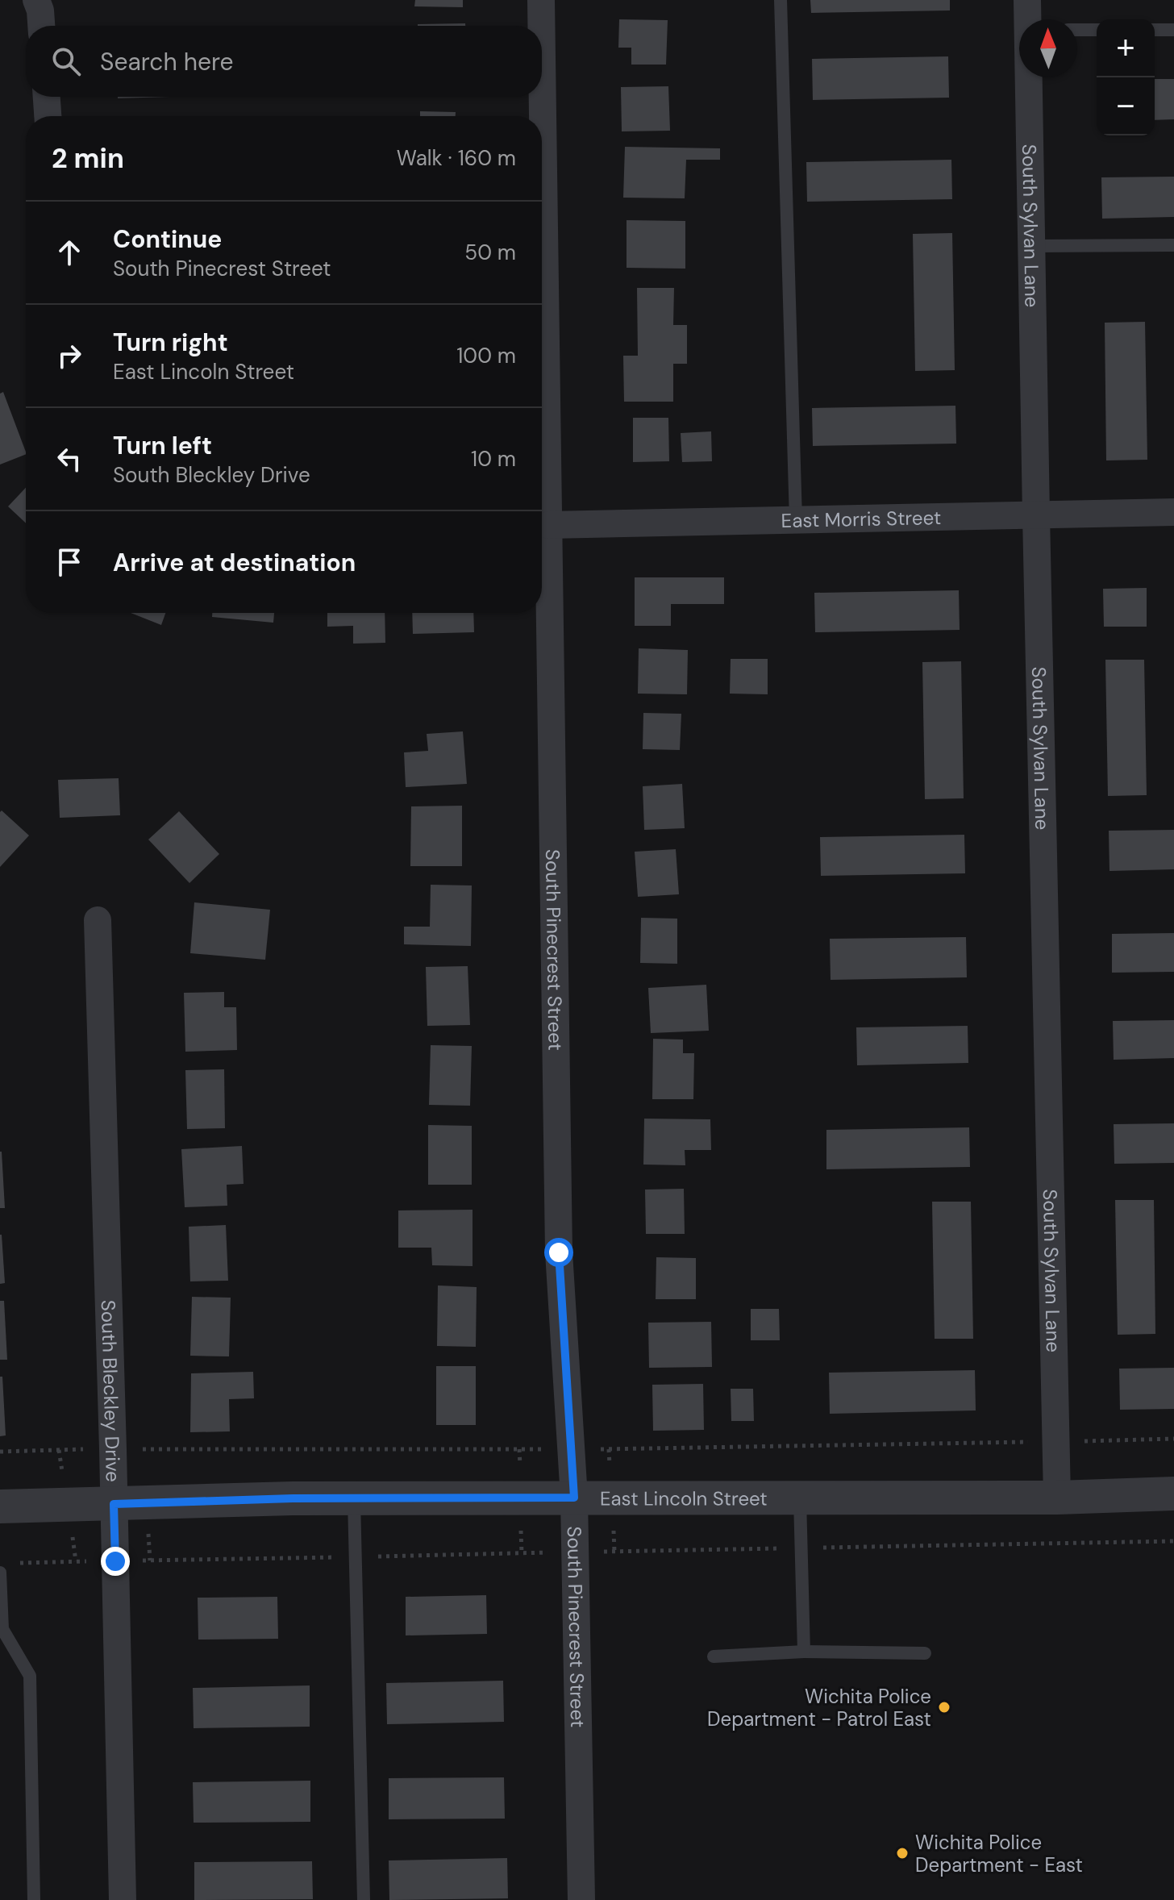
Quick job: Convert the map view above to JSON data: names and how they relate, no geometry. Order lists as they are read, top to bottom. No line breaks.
{"streets":{"street":["South Sylvan Lane","East Morris Street","South Pinecrest Street","South Bleckley Drive","East Lincoln Street"]},"crossings":[["South Sylvan Lane","East Morris Street"],["South Sylvan Lane","East Lincoln Street"],["East Morris Street","South Pinecrest Street"],["South Pinecrest Street","East Lincoln Street"],["South Bleckley Drive","East Lincoln Street"]],"places":["Wichita Police Department - Patrol East","Wichita Police Department - East"],"north":"top","page":{"map_buttons":["+","−"],"search":"Search here","heading":["2 min","Walk · 160 m"],"list":[["Continue","South Pinecrest Street","50 m"],["Turn right","East Lincoln Street","100 m"],["Turn left","South Bleckley Drive","10 m"],"Arrive at destination"]}}
